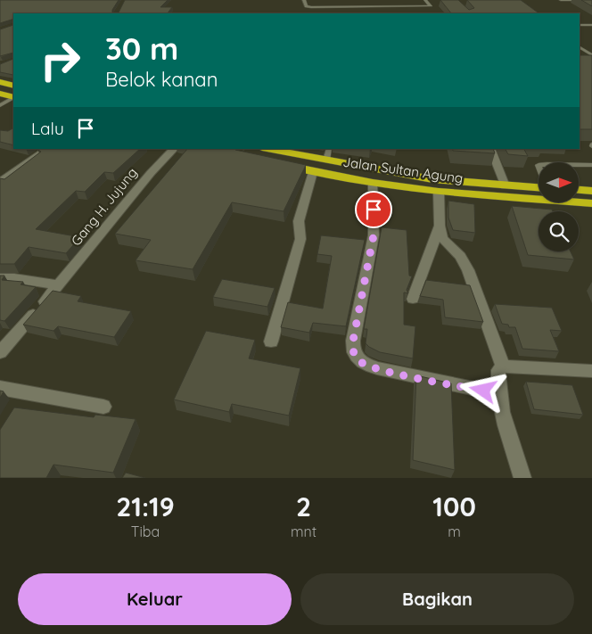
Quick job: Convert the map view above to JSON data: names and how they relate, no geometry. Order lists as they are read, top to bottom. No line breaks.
{"streets":{"highway":["Jalan Sultan Agung"],"street":["Gang H. Jujung"]},"north":"right","page":{"turn":["30 m","Belok kanan"],"then":"Lalu","eta":["21:19","Tiba","2","mnt","100","m"],"buttons":["Keluar","Bagikan"]}}
